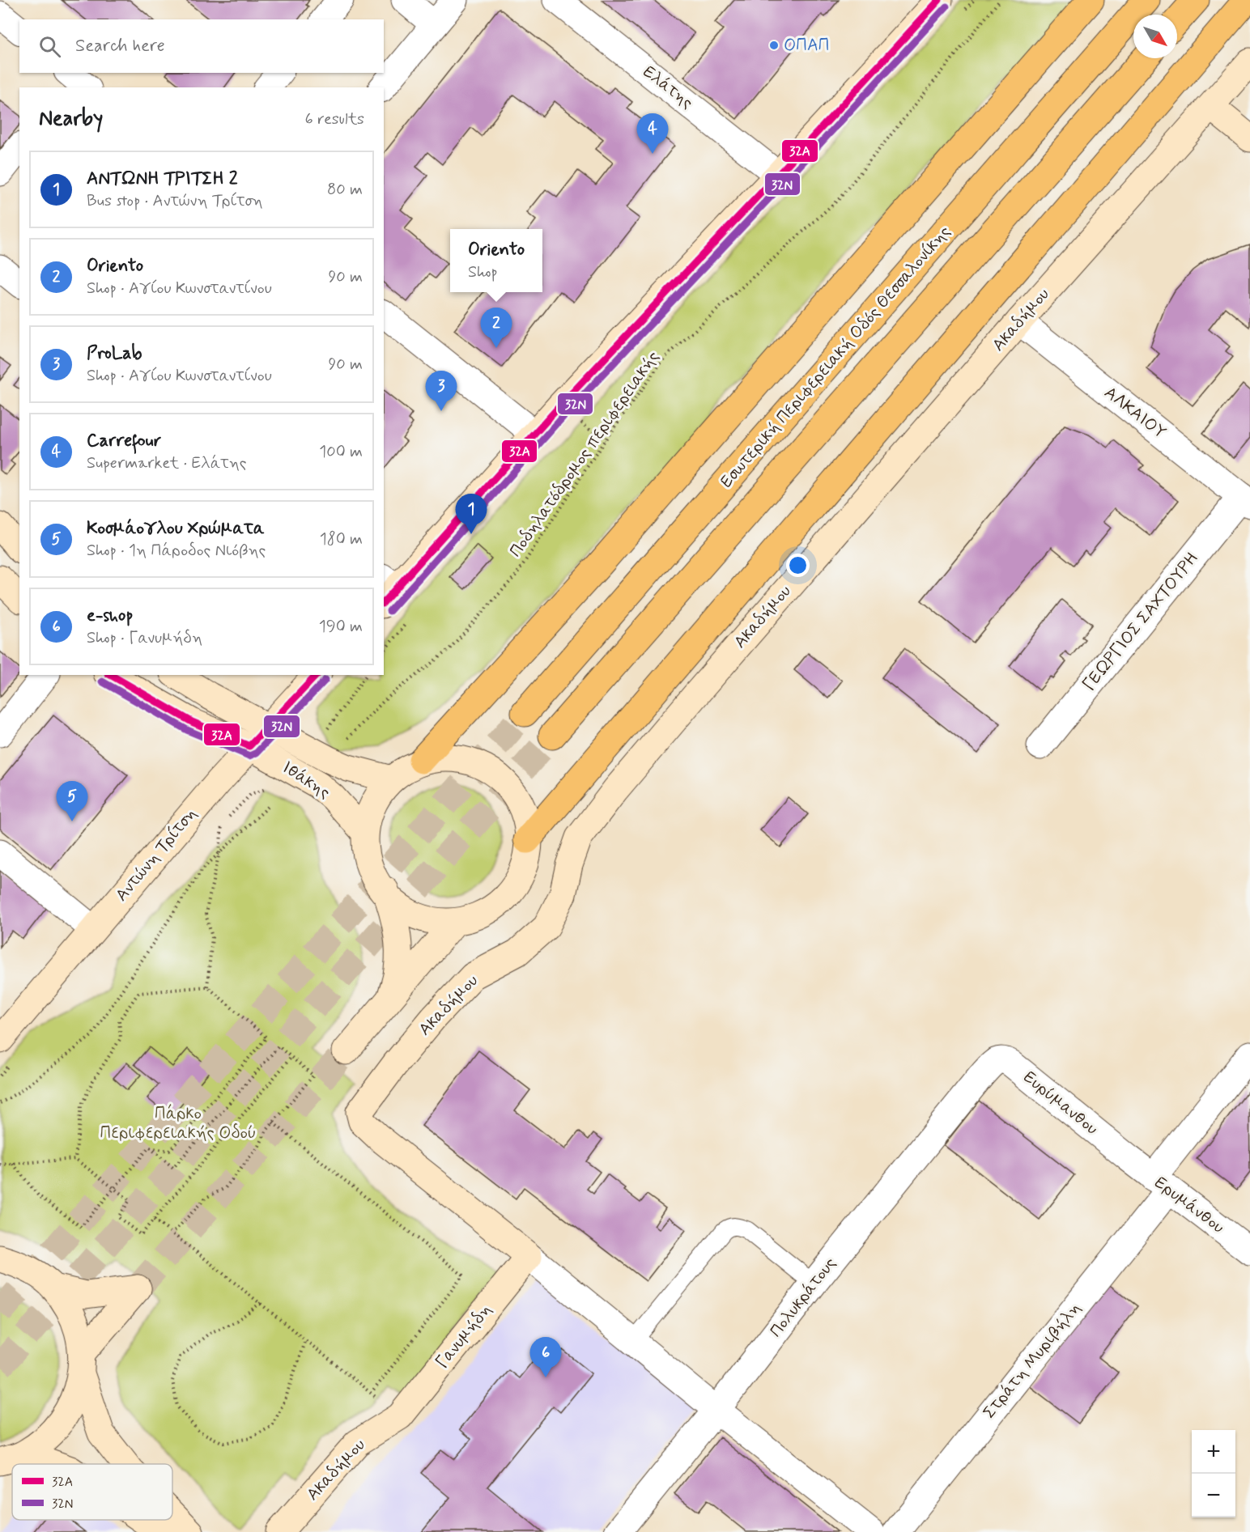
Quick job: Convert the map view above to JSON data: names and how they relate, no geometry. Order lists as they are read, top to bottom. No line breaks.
{"streets":{"highway":["Εσωτερική Περιφερειακή Οδός Θεσσαλονίκης"],"street":["Ελάτης","Ακαδήμου","ΑΛΚΑΙΟΥ","ΓΕΩΡΓΙΟΣ ΣΑΧΤΟΥΡΗ","Ιθάκης","Αντώνη Τρίτση","Ευρύμανθου","Ερυμάνθου","Πολυκράτους","Γανυμήδη","Στράτη Μυριβήλη"],"path":["Ποδηλατόδρομος περιφερειακής"]},"crossings":[["Ακαδήμου","ΑΛΚΑΙΟΥ"],["Ακαδήμου","Γανυμήδη"],["ΑΛΚΑΙΟΥ","ΓΕΩΡΓΙΟΣ ΣΑΧΤΟΥΡΗ"],["Ιθάκης","Αντώνη Τρίτση"],["Ευρύμανθου","Ερυμάνθου"],["Ευρύμανθου","Πολυκράτους"],["Ερυμάνθου","Στράτη Μυριβήλη"]],"parks":["Πάρκο Περιφερειακής Οδού"],"places":["ΟΠΑΠ"],"lines":["transit line 32Α","transit line 32Ν"],"legend":["32Α","32Ν"],"north":"bottom right","page":{"search":"Search here","heading":["Nearby","6 results"],"pins":["4","2","3","1","5","6"],"list":[{"mark":"1","name":"ΑΝΤΩΝΗ ΤΡΙΤΣΗ 2","note":"Bus stop · Αντώνη Τρίτση","value":"80 m"},{"mark":"2","name":"Oriento","note":"Shop · Αγίου Κωνσταντίνου","value":"90 m"},{"mark":"3","name":"ProLab","note":"Shop · Αγίου Κωνσταντίνου","value":"90 m"},{"mark":"4","name":"Carrefour","note":"Supermarket · Ελάτης","value":"100 m"},{"mark":"5","name":"Κοσμάογλου Χρώματα","note":"Shop · 1η Πάροδος Νιόβης","value":"180 m"},{"mark":"6","name":"e-shop","note":"Shop · Γανυμήδη","value":"190 m"}],"popup":["Oriento","Shop"],"map_buttons":["+","−"]}}
